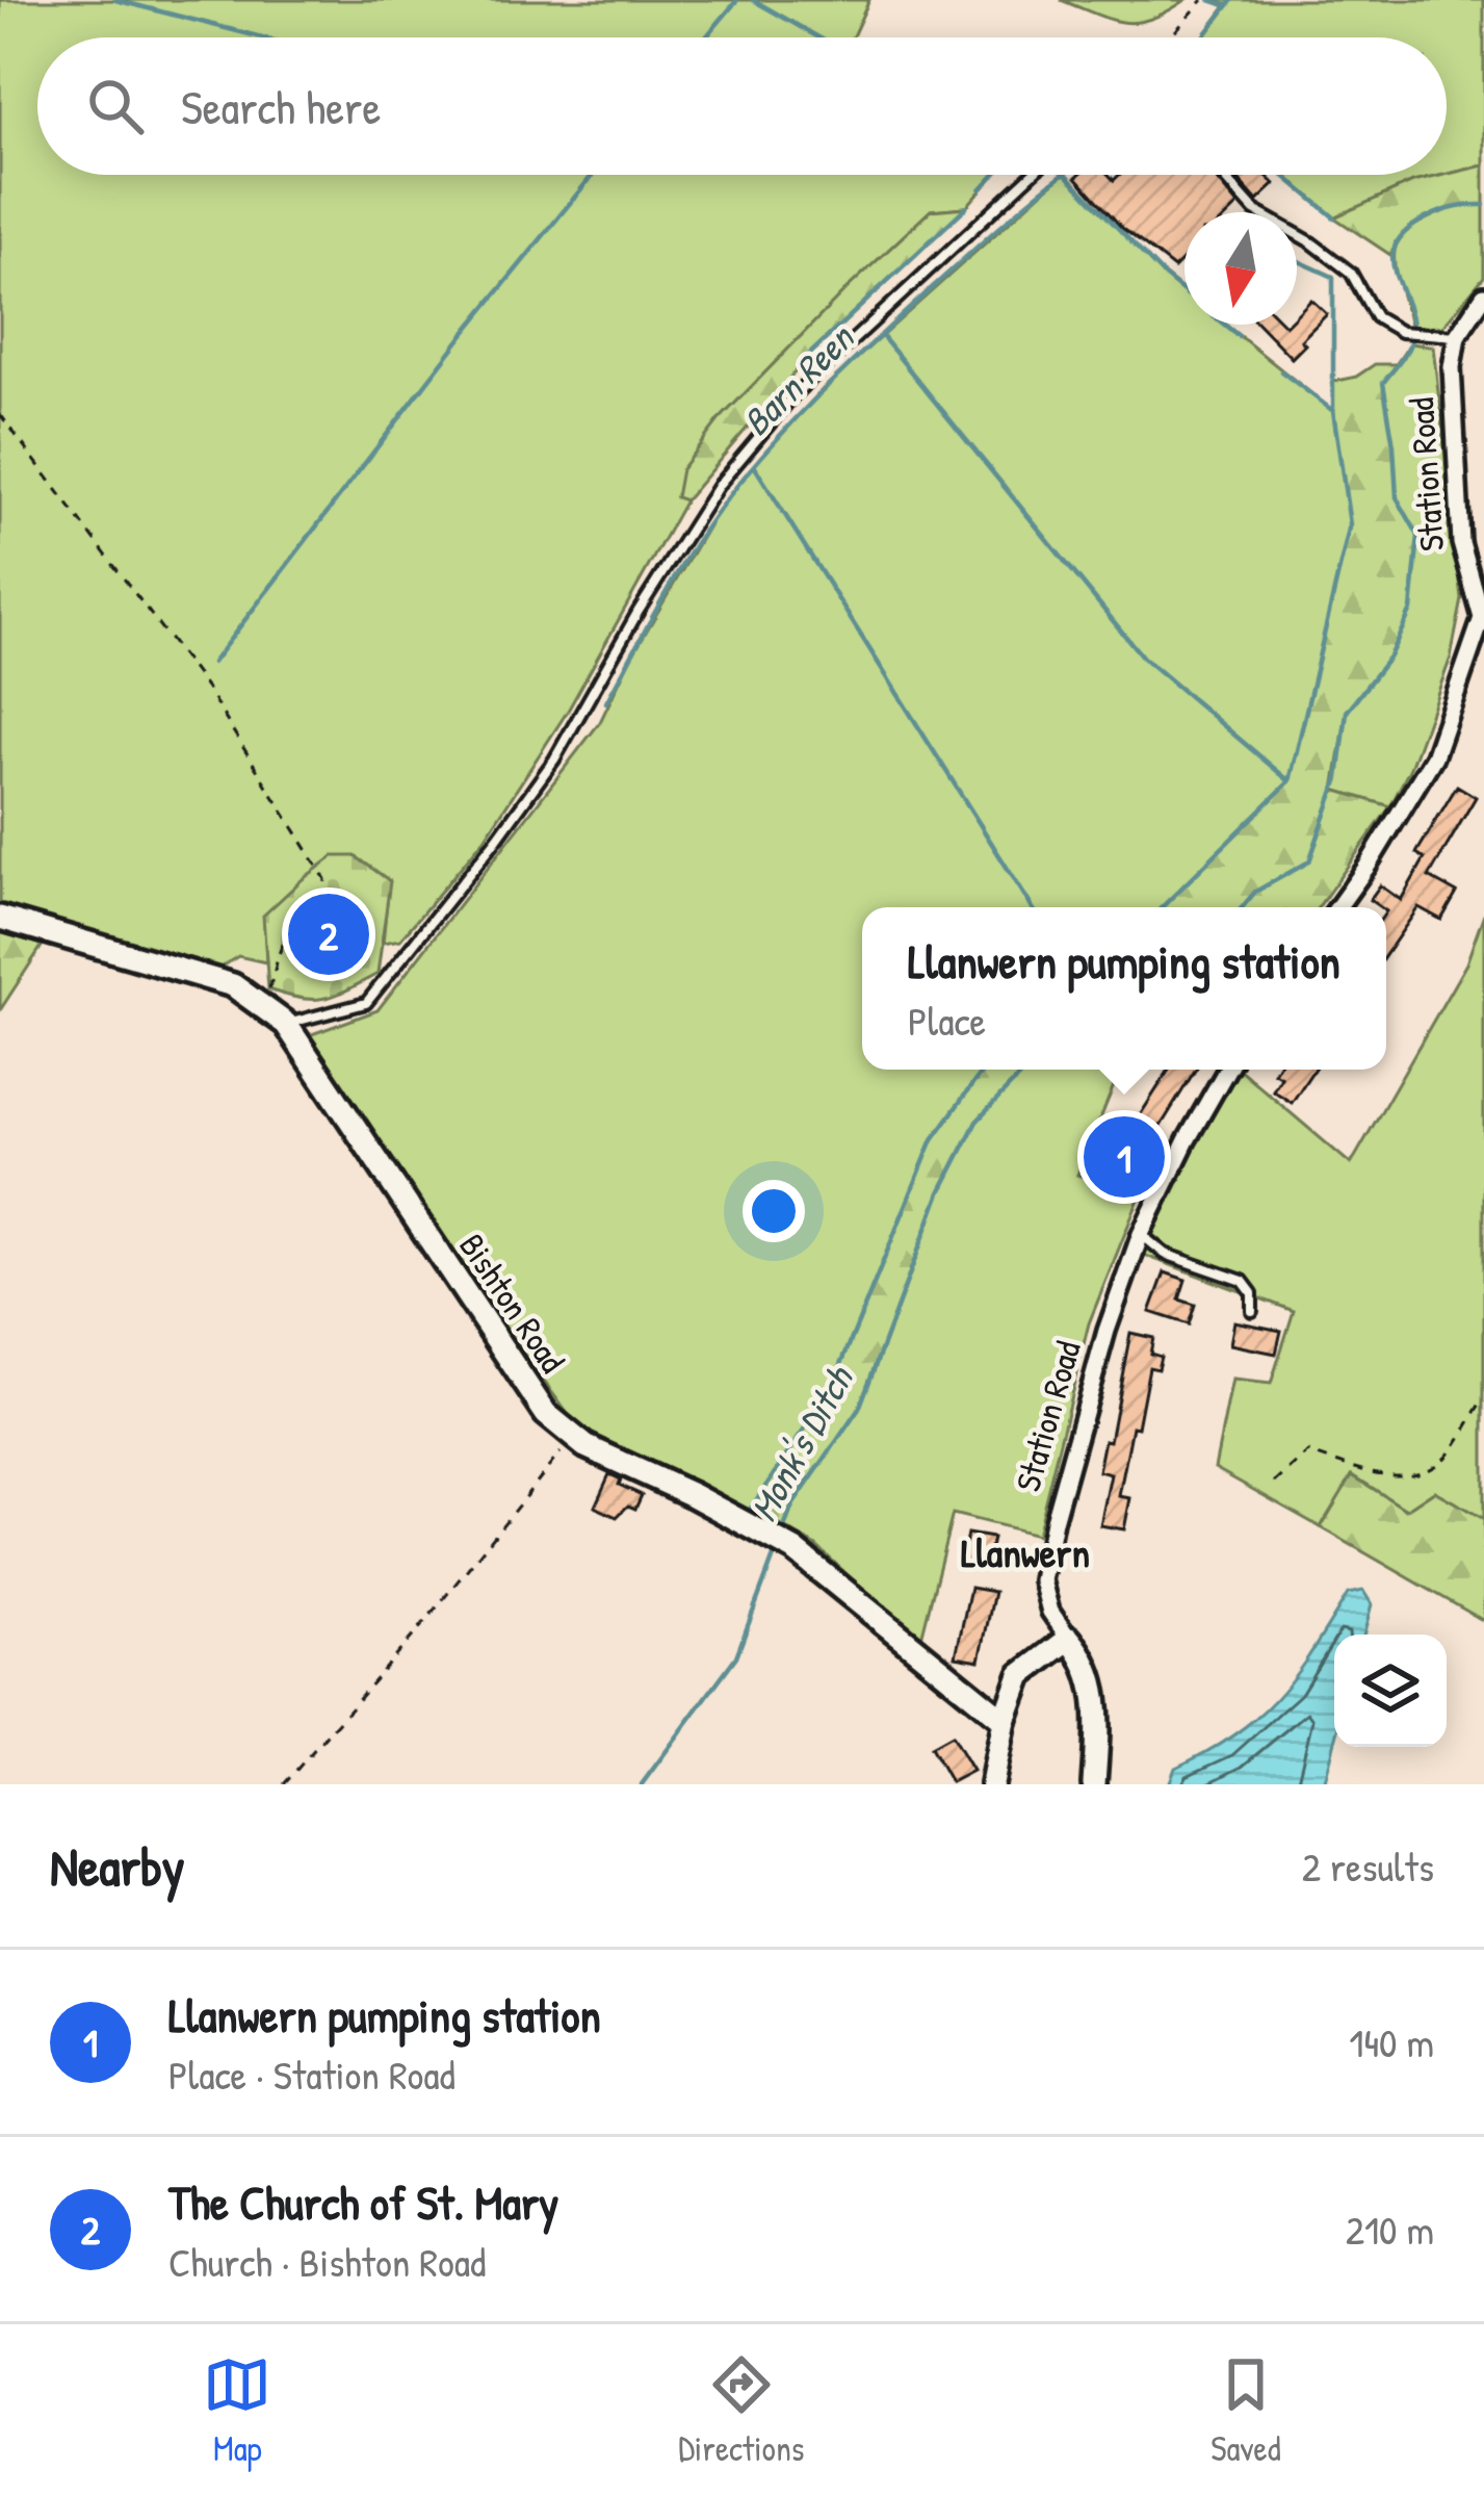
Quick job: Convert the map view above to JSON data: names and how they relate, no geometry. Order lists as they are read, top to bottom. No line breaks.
{"streets":{"street":["Station Road","Bishton Road"]},"districts":["Llanwern"],"water":["Barn Reen","Monk's Ditch"],"north":"bottom","page":{"search":"Search here","pins":["2","1"],"popup":["Llanwern pumping station","Place"],"heading":["Nearby","2 results"],"list":[{"mark":"1","name":"Llanwern pumping station","note":"Place · Station Road","value":"140 m"},{"mark":"2","name":"The Church of St. Mary","note":"Church · Bishton Road","value":"210 m"}],"nav":["Map","Directions","Saved"]}}
